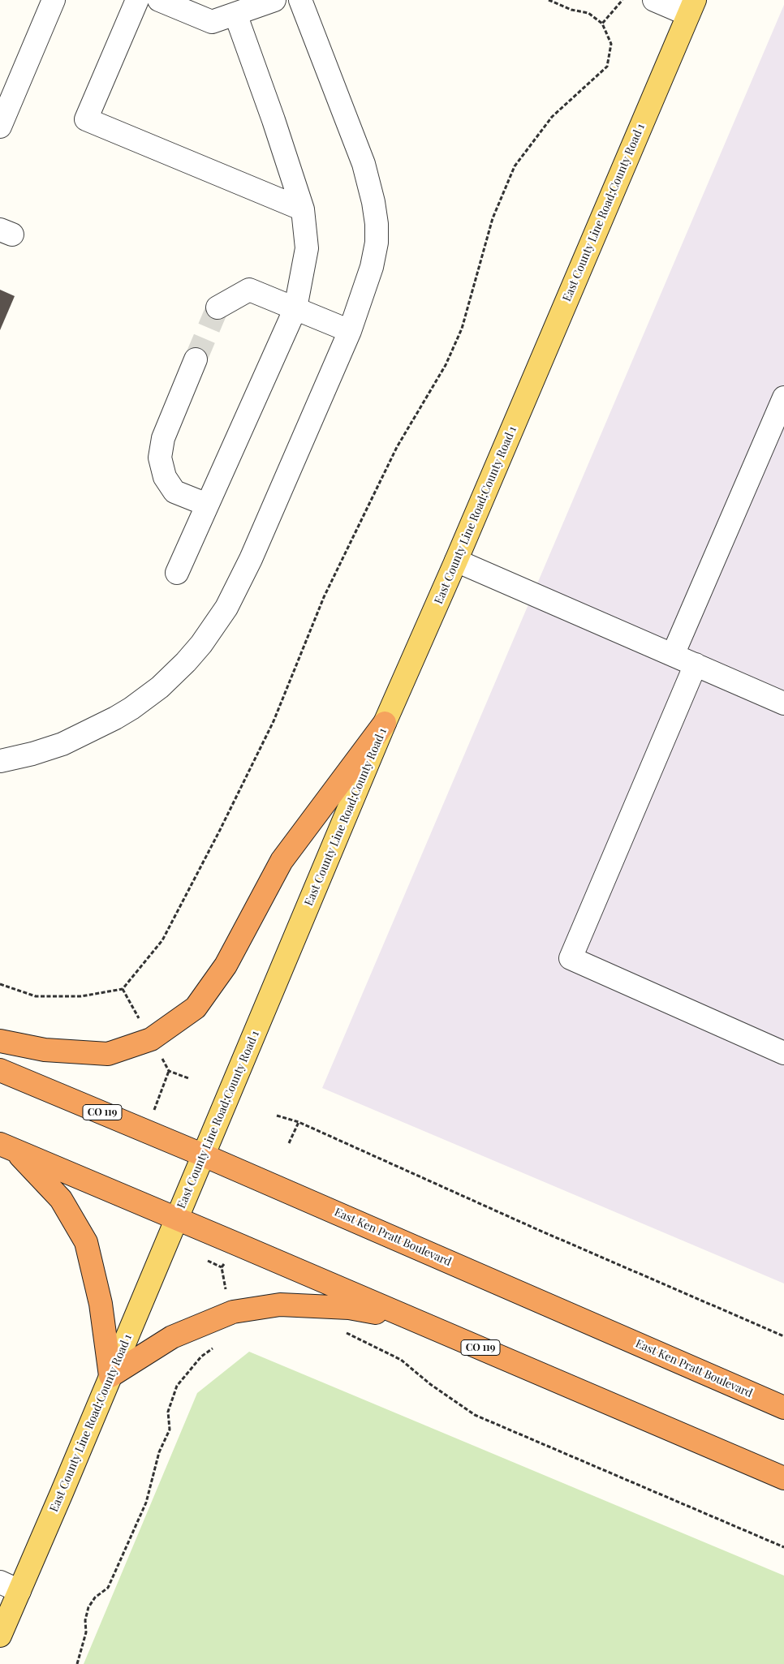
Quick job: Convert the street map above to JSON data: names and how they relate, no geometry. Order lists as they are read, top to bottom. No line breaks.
{"streets":{"highway":["CO 119","East Ken Pratt Boulevard"],"main road":["East County Line Road;County Road 1"]},"crossings":[["East County Line Road;County Road 1","CO 119"],["East County Line Road;County Road 1","East Ken Pratt Boulevard"]]}
